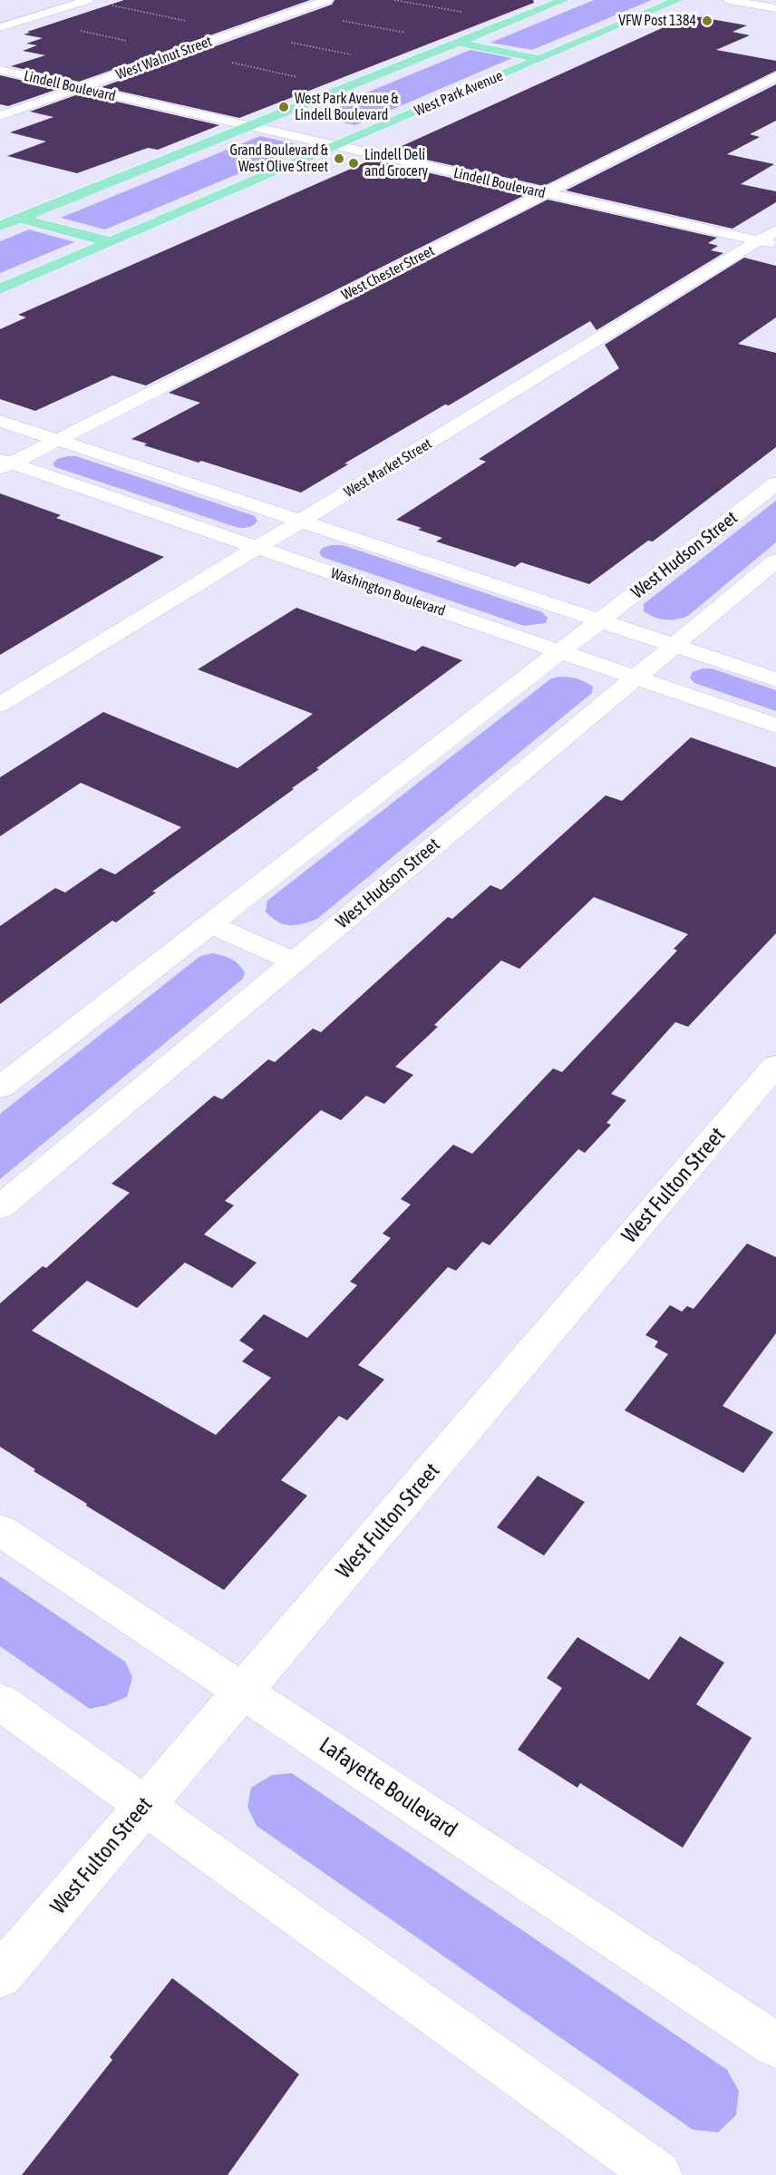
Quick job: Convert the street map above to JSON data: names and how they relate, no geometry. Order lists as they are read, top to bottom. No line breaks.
{"streets":{"highway":["West Park Avenue"],"street":["West Walnut Street","Lindell Boulevard","West Chester Street","West Market Street","West Hudson Street","Washington Boulevard","West Fulton Street","Lafayette Boulevard"]},"crossings":[["West Walnut Street","Lindell Boulevard"],["Lindell Boulevard","West Park Avenue"],["Lindell Boulevard","West Chester Street"],["Lindell Boulevard","West Market Street"],["West Chester Street","Washington Boulevard"],["West Market Street","Washington Boulevard"],["West Hudson Street","Washington Boulevard"],["West Fulton Street","Lafayette Boulevard"]],"places":["VFW Post 1384","West Park Avenue & Lindell Boulevard","Grand Boulevard & West Olive Street","Lindell Deli and Grocery"]}
